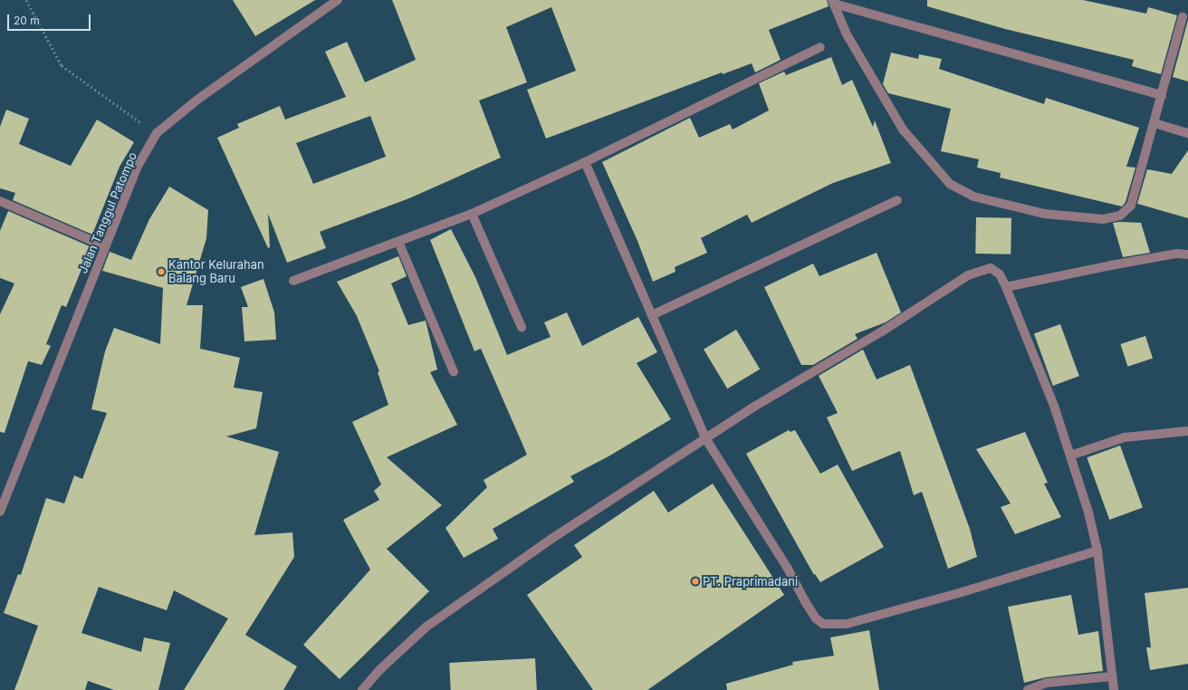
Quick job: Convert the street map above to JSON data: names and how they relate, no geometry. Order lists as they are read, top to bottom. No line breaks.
{"streets":{"street":["Jalan Tanggul Patompo"]},"places":["Kantor Kelurahan Balang Baru","PT. Praprimadani"],"scale_bar":"20 m"}
